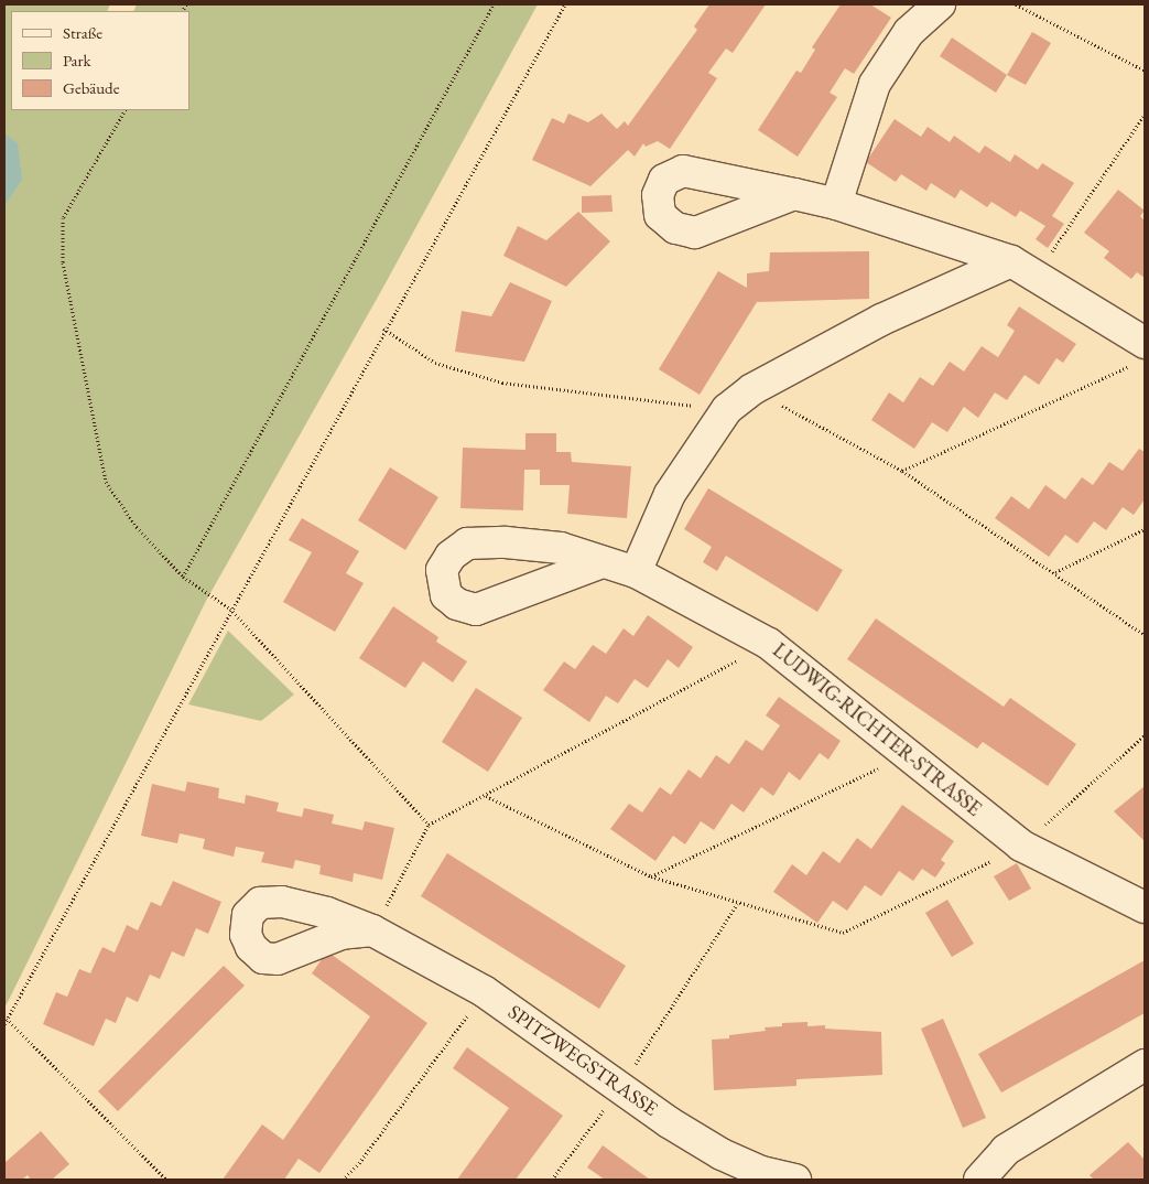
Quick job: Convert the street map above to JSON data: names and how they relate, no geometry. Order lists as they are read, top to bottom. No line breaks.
{"streets":{"street":["LUDWIG-RICHTER-STRASSE","SPITZWEGSTRASSE"]},"legend":["Straße","Park","Gebäude"]}
